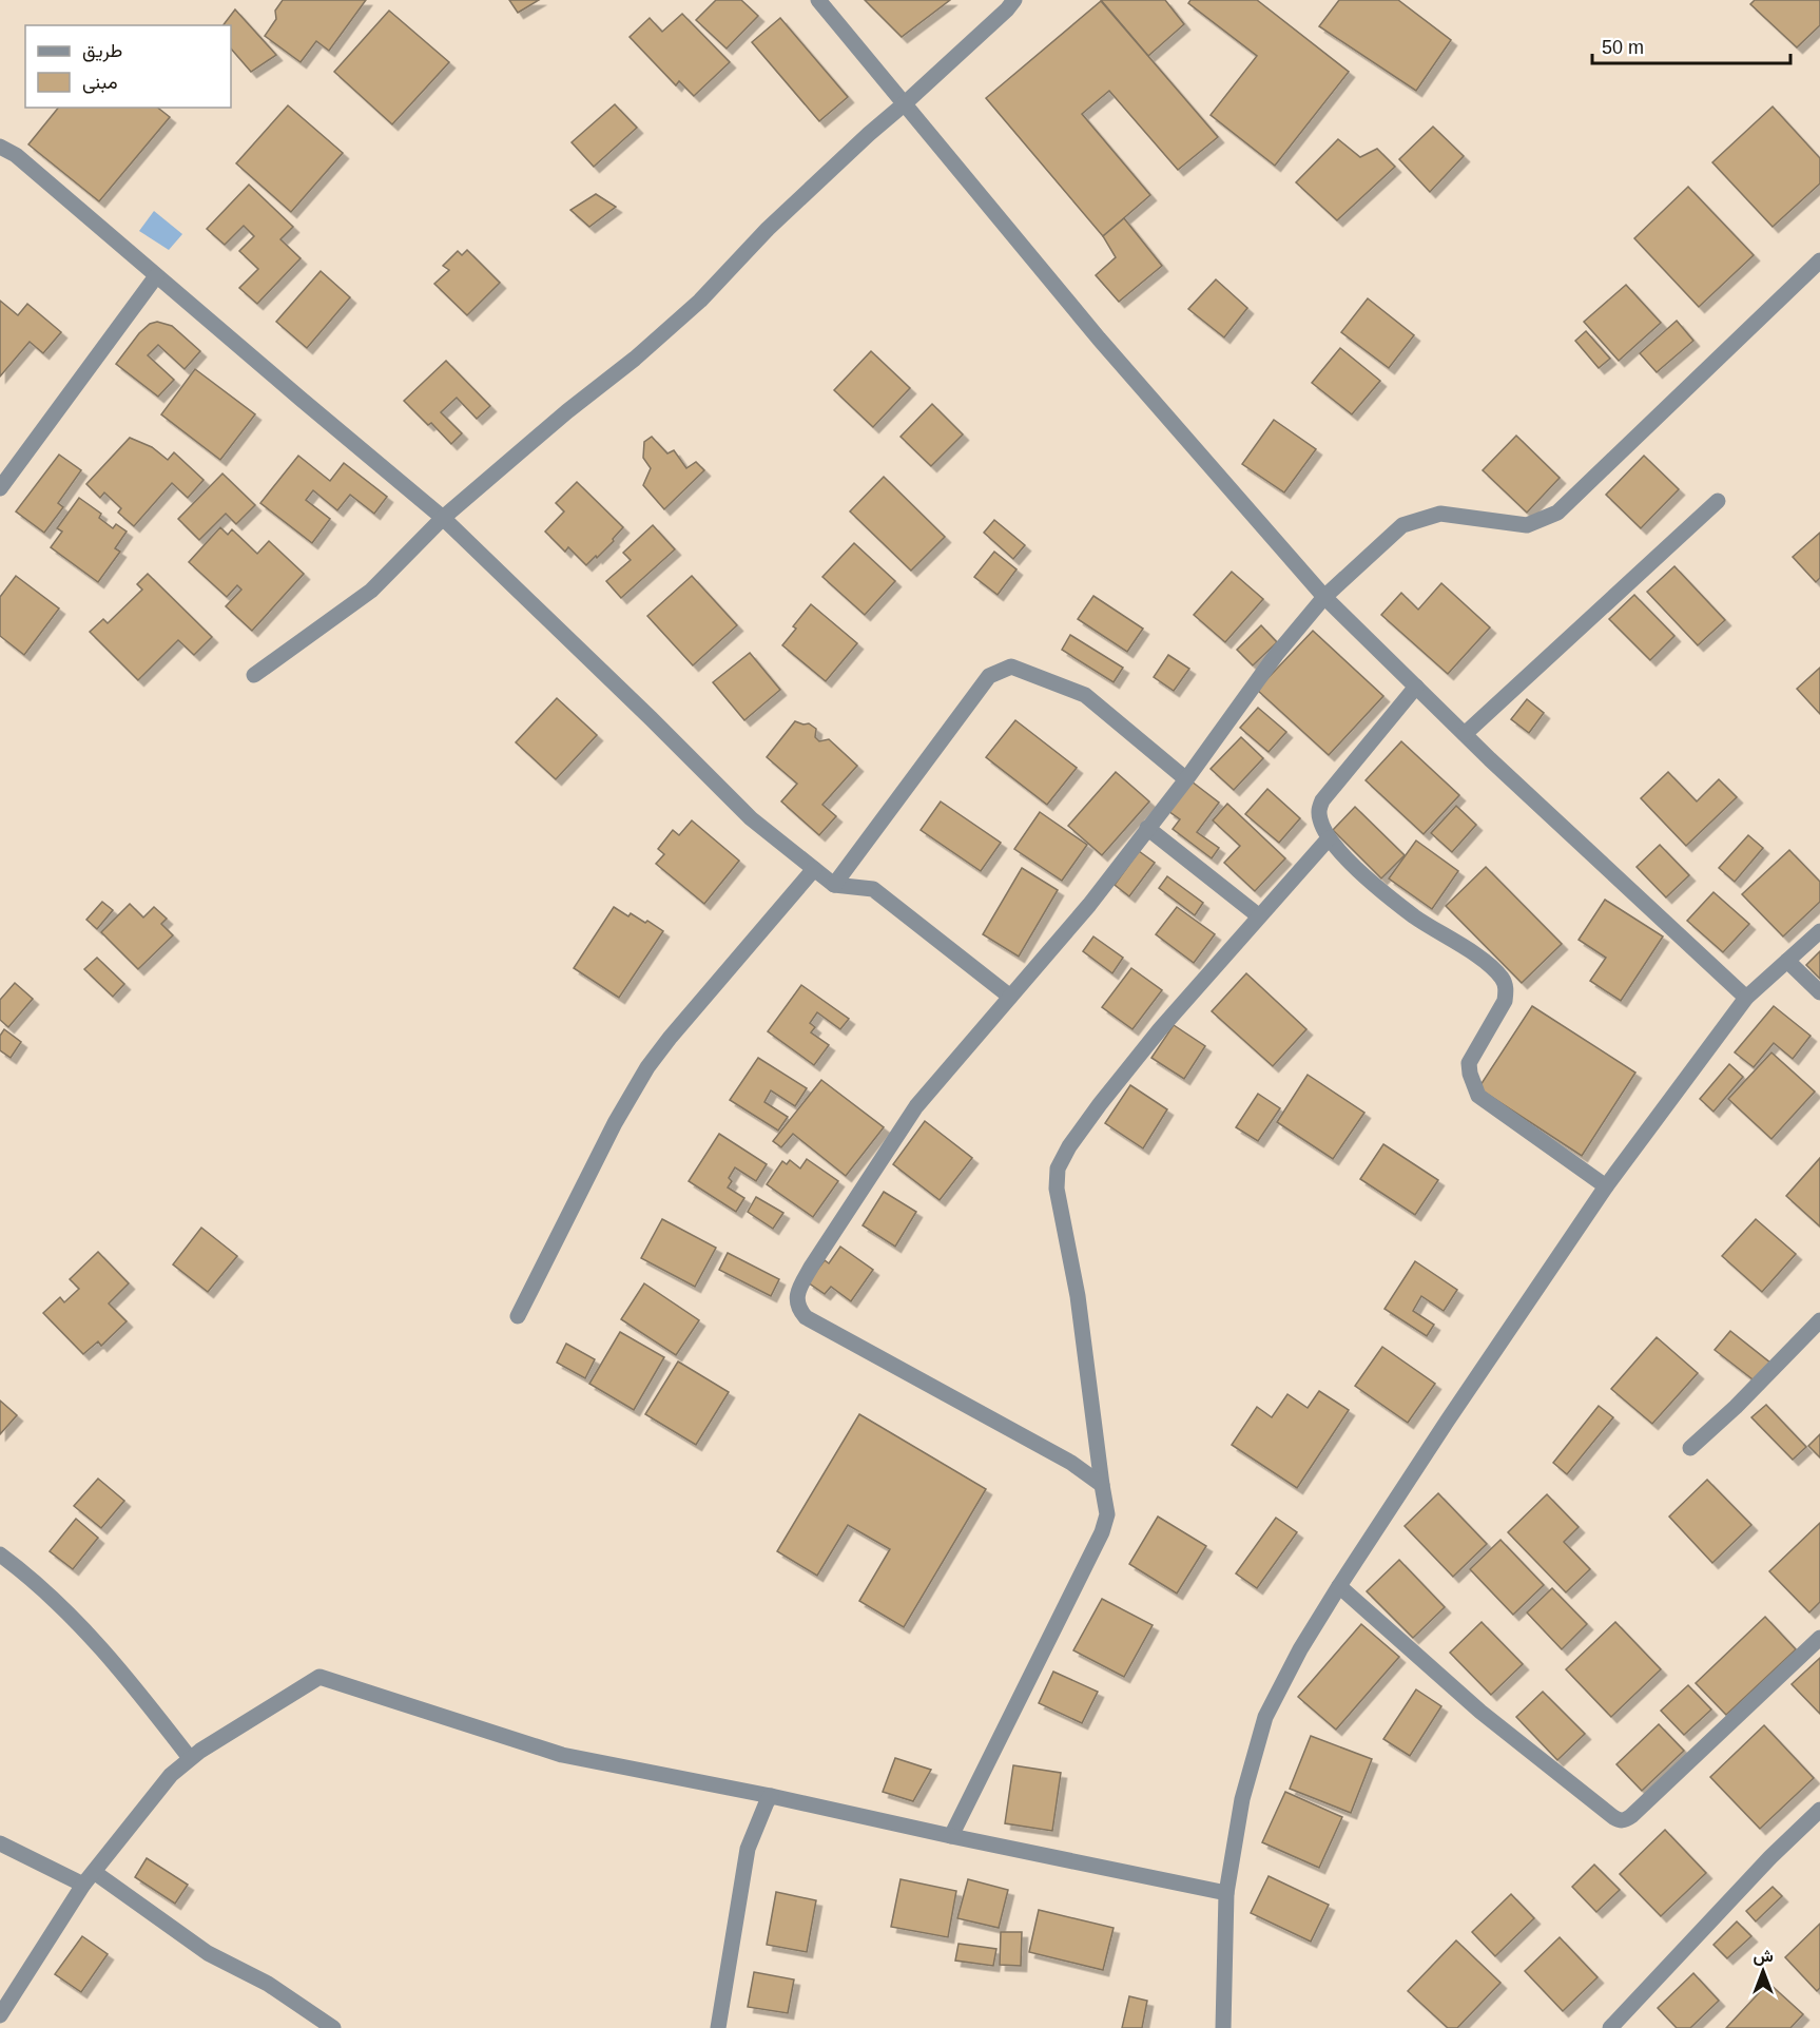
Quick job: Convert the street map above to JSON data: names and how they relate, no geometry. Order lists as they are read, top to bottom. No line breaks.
{"legend":["طريق","مبنى"],"scale_bar":"50 m","north":"top"}
